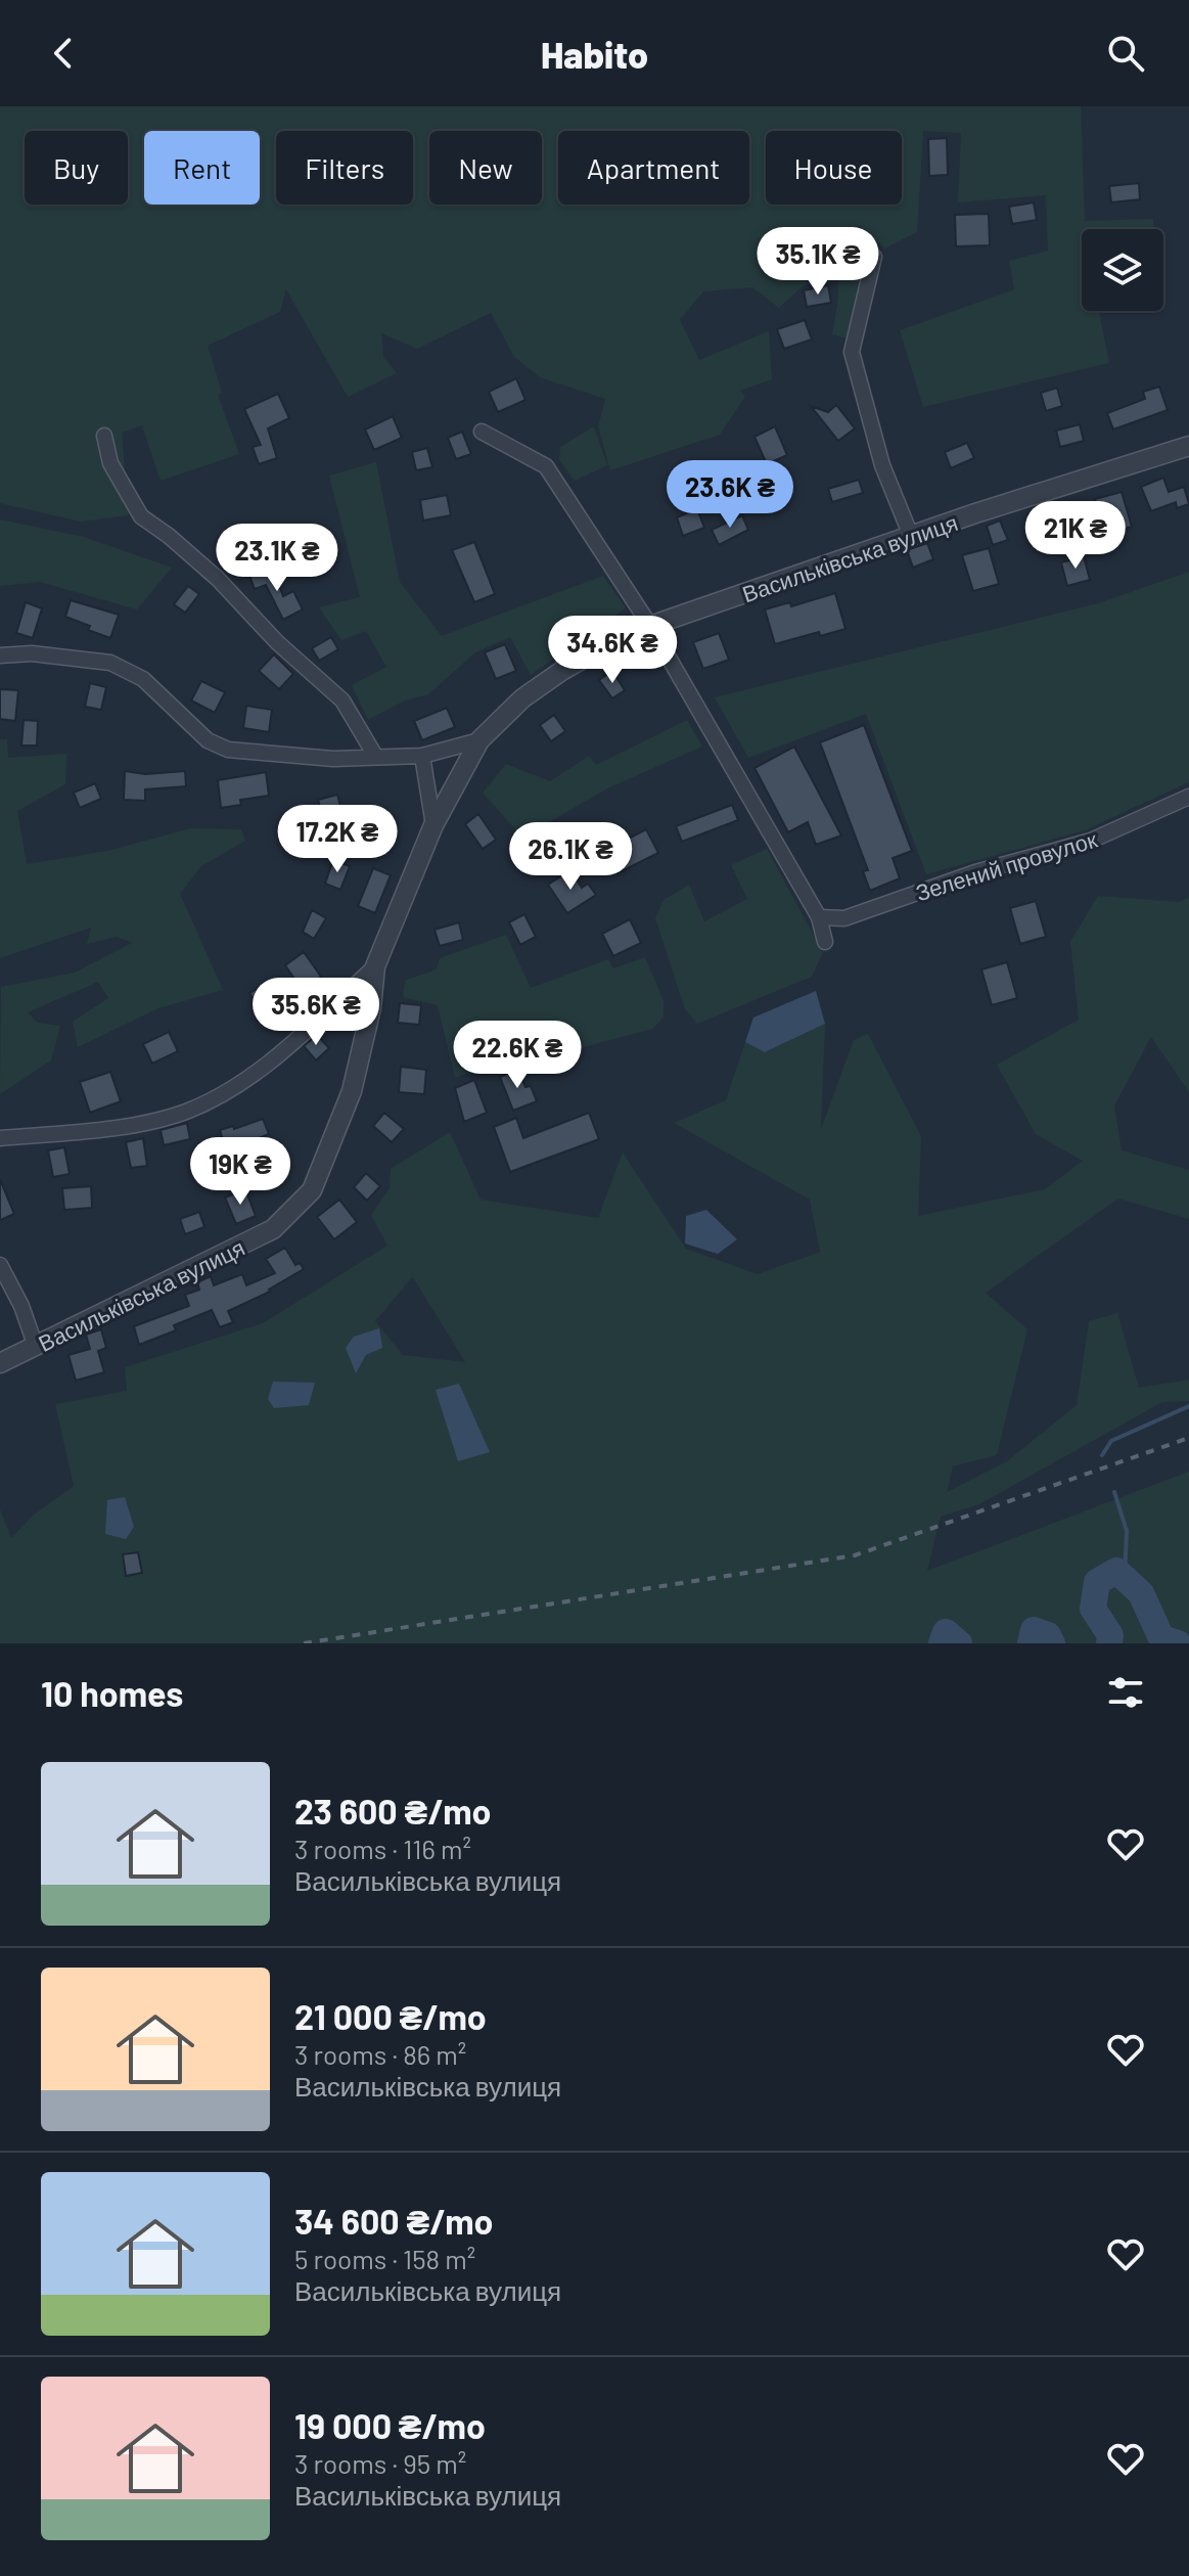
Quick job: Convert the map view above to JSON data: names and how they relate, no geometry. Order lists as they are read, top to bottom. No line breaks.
{"streets":{"street":["Васильківська вулиця","Зелений провулок"]},"page":{"header":"Habito","chip":["Buy","Rent","Filters","New","Apartment","House"],"price":["35.1K ₴","23.6K ₴","21K ₴","23.1K ₴","34.6K ₴","17.2K ₴","26.1K ₴","35.6K ₴","22.6K ₴","19K ₴"],"heading":"10 homes","list":[{"name":"23 600 ₴/mo","note":"3 rooms · 116 m² · Васильківська вулиця"},{"name":"21 000 ₴/mo","note":"3 rooms · 86 m² · Васильківська вулиця"},{"name":"34 600 ₴/mo","note":"5 rooms · 158 m² · Васильківська вулиця"},{"name":"19 000 ₴/mo","note":"3 rooms · 95 m² · Васильківська вулиця"}]}}
